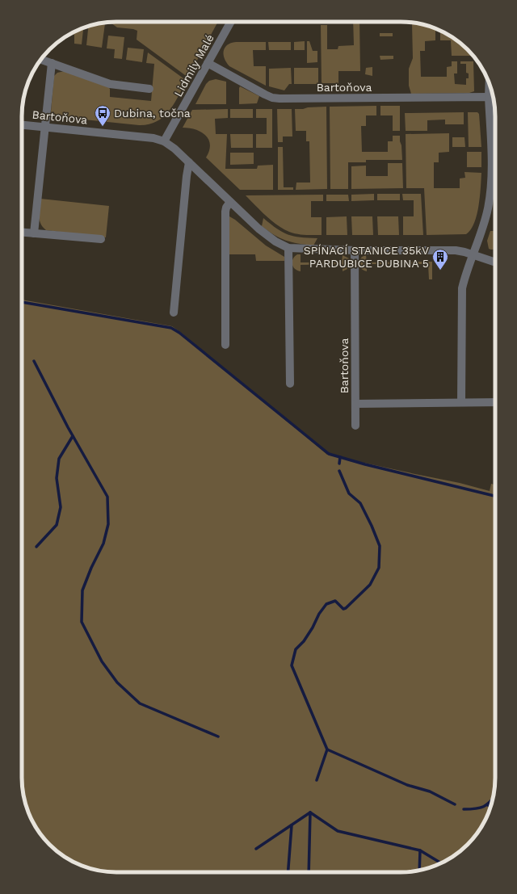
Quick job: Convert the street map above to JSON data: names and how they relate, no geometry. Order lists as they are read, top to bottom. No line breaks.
{"streets":{"street":["Lidmily Malé","Bartoňova"]},"crossings":[["Lidmily Malé","Bartoňova"]],"places":{"bus stop":["Dubina, točna"],"building":["SPÍNACÍ STANICE 35kV PARDUBICE DUBINA 5"]}}
